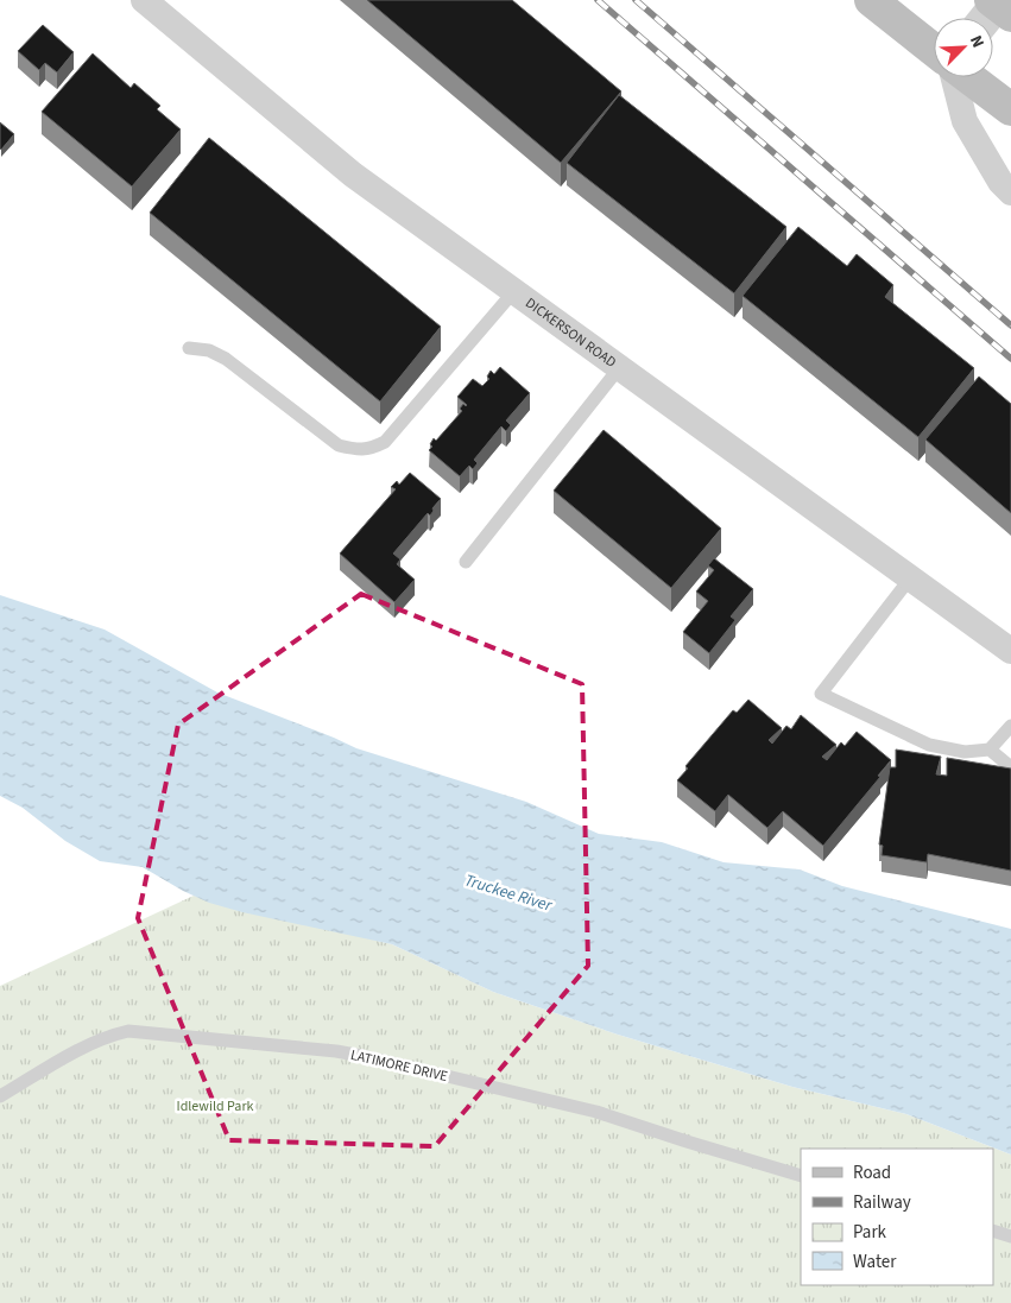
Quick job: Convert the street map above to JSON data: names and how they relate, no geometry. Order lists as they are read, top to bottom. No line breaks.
{"streets":{"street":["DICKERSON ROAD"],"lane":["LATIMORE DRIVE"]},"water":["Truckee River"],"parks":["Idlewild Park"],"legend":["Road","Railway","Park","Water"],"north":"top right"}
